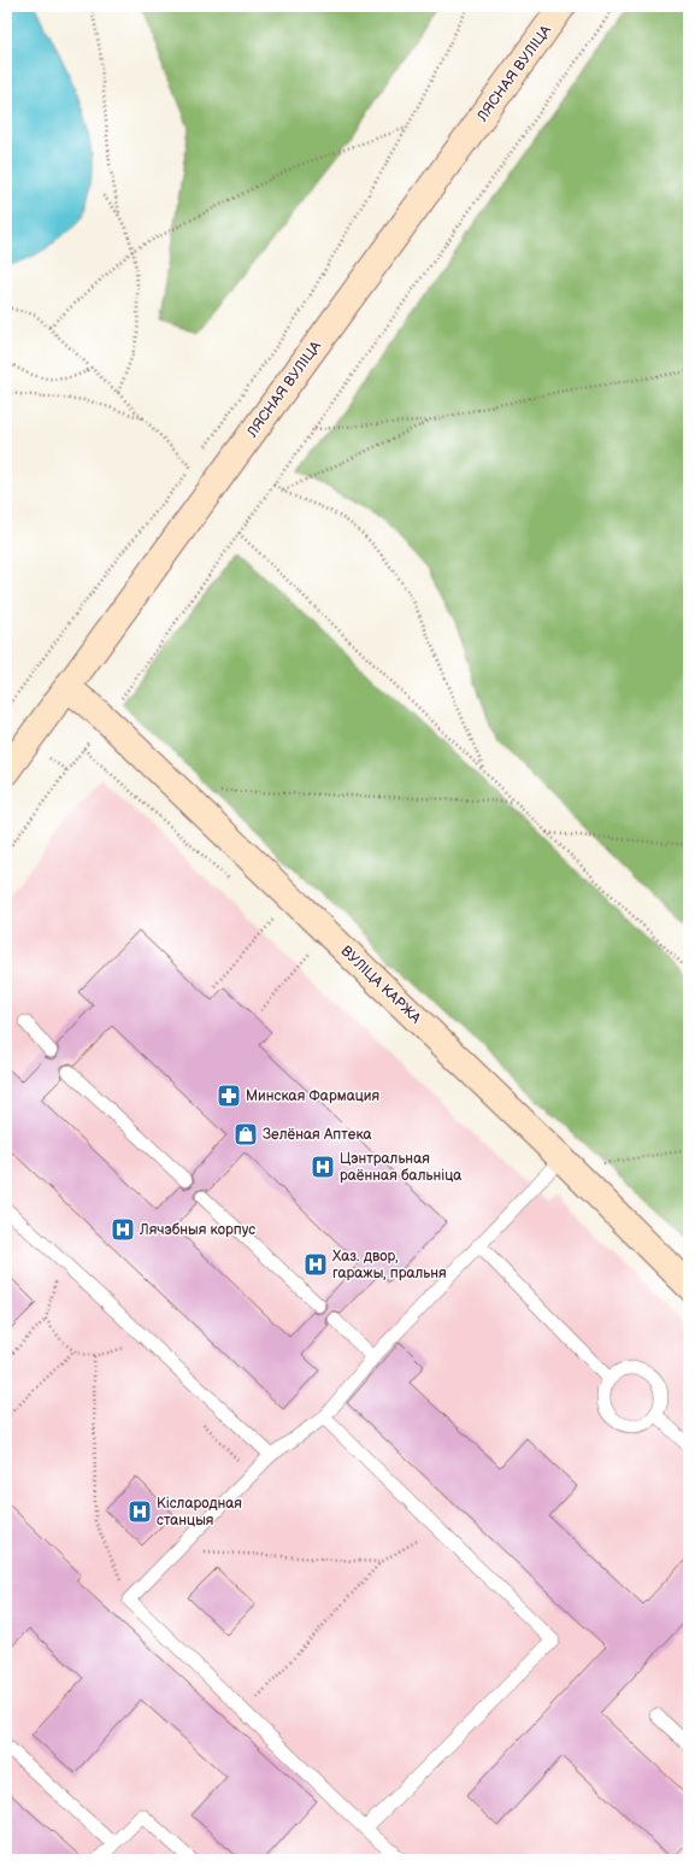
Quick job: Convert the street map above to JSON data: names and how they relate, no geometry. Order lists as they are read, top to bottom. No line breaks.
{"streets":{"main road":["ЛЯСНАЯ ВУЛІЦА","ВУЛІЦА КАРЖА"]},"crossings":[["ЛЯСНАЯ ВУЛІЦА","ВУЛІЦА КАРЖА"]],"places":{"pharmacy":["Минская Фармация"],"shop":["Зелёная Аптека"],"hospital":["Цэнтральная раённая бальніца","Лячэбныя корпус","Хаз. двор, гаражы, пральня","Кіслародная станцыя"]}}
